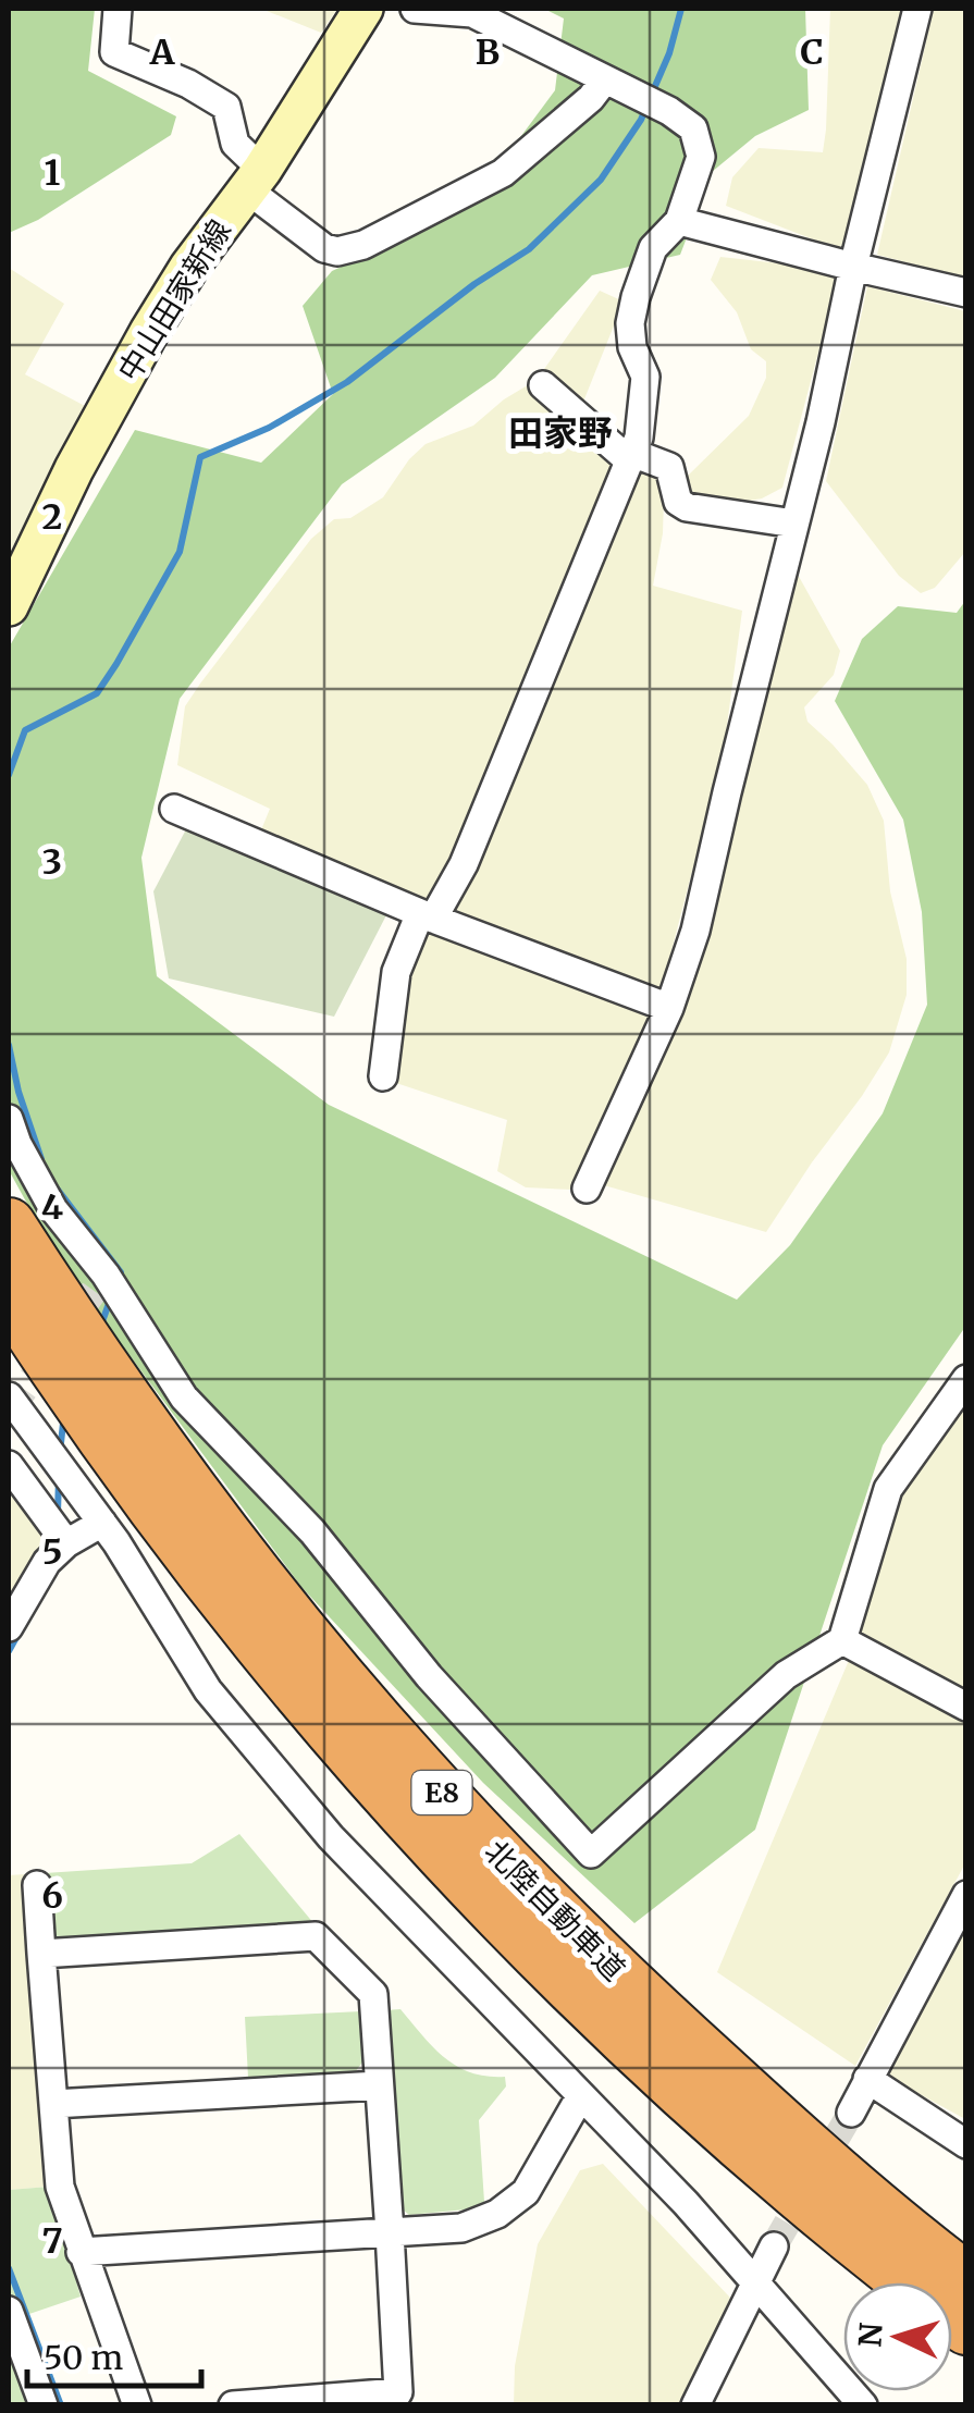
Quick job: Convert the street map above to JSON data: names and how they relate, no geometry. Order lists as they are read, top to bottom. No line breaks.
{"streets":{"highway":["E8","北陸自動車道"],"main road":["中山田家新線"]},"districts":["田家野"],"scale_bar":"50 m","north":"left","grid":{"columns":["A","B","C"],"rows":["1","2","3","4","5","6","7"]}}
